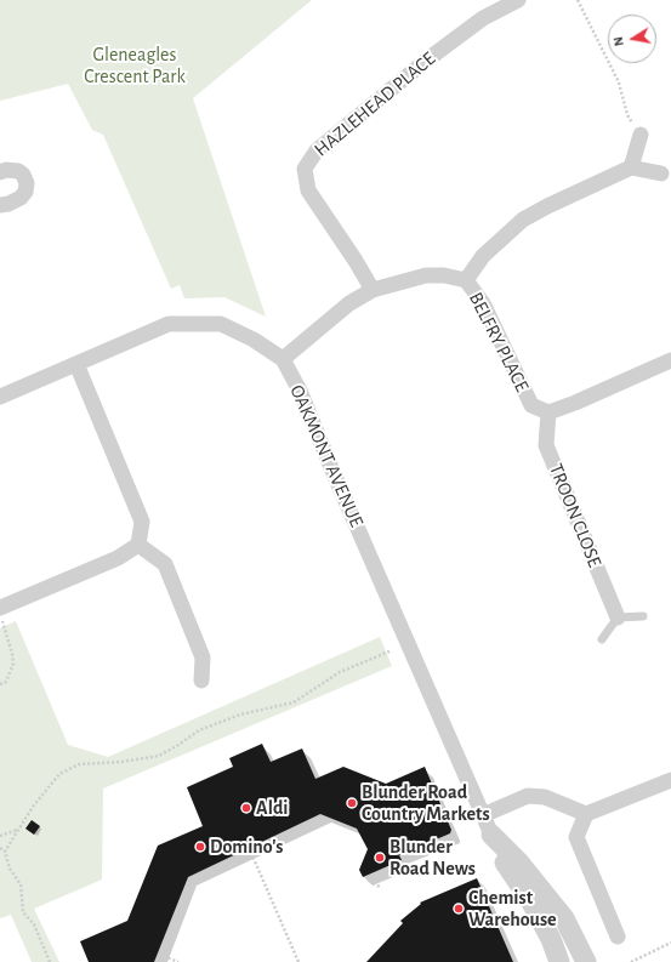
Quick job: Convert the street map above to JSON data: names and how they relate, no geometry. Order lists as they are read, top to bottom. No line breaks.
{"streets":{"street":["HAZLEHEAD PLACE","BELFRY PLACE","OAKMONT AVENUE","TROON CLOSE"]},"crossings":[["HAZLEHEAD PLACE","BELFRY PLACE"],["BELFRY PLACE","OAKMONT AVENUE"],["BELFRY PLACE","TROON CLOSE"]],"parks":["Gleneagles Crescent Park"],"places":["Blunder Road Country Markets","Aldi","Domino's","Blunder Road News","Chemist Warehouse"],"north":"left"}
